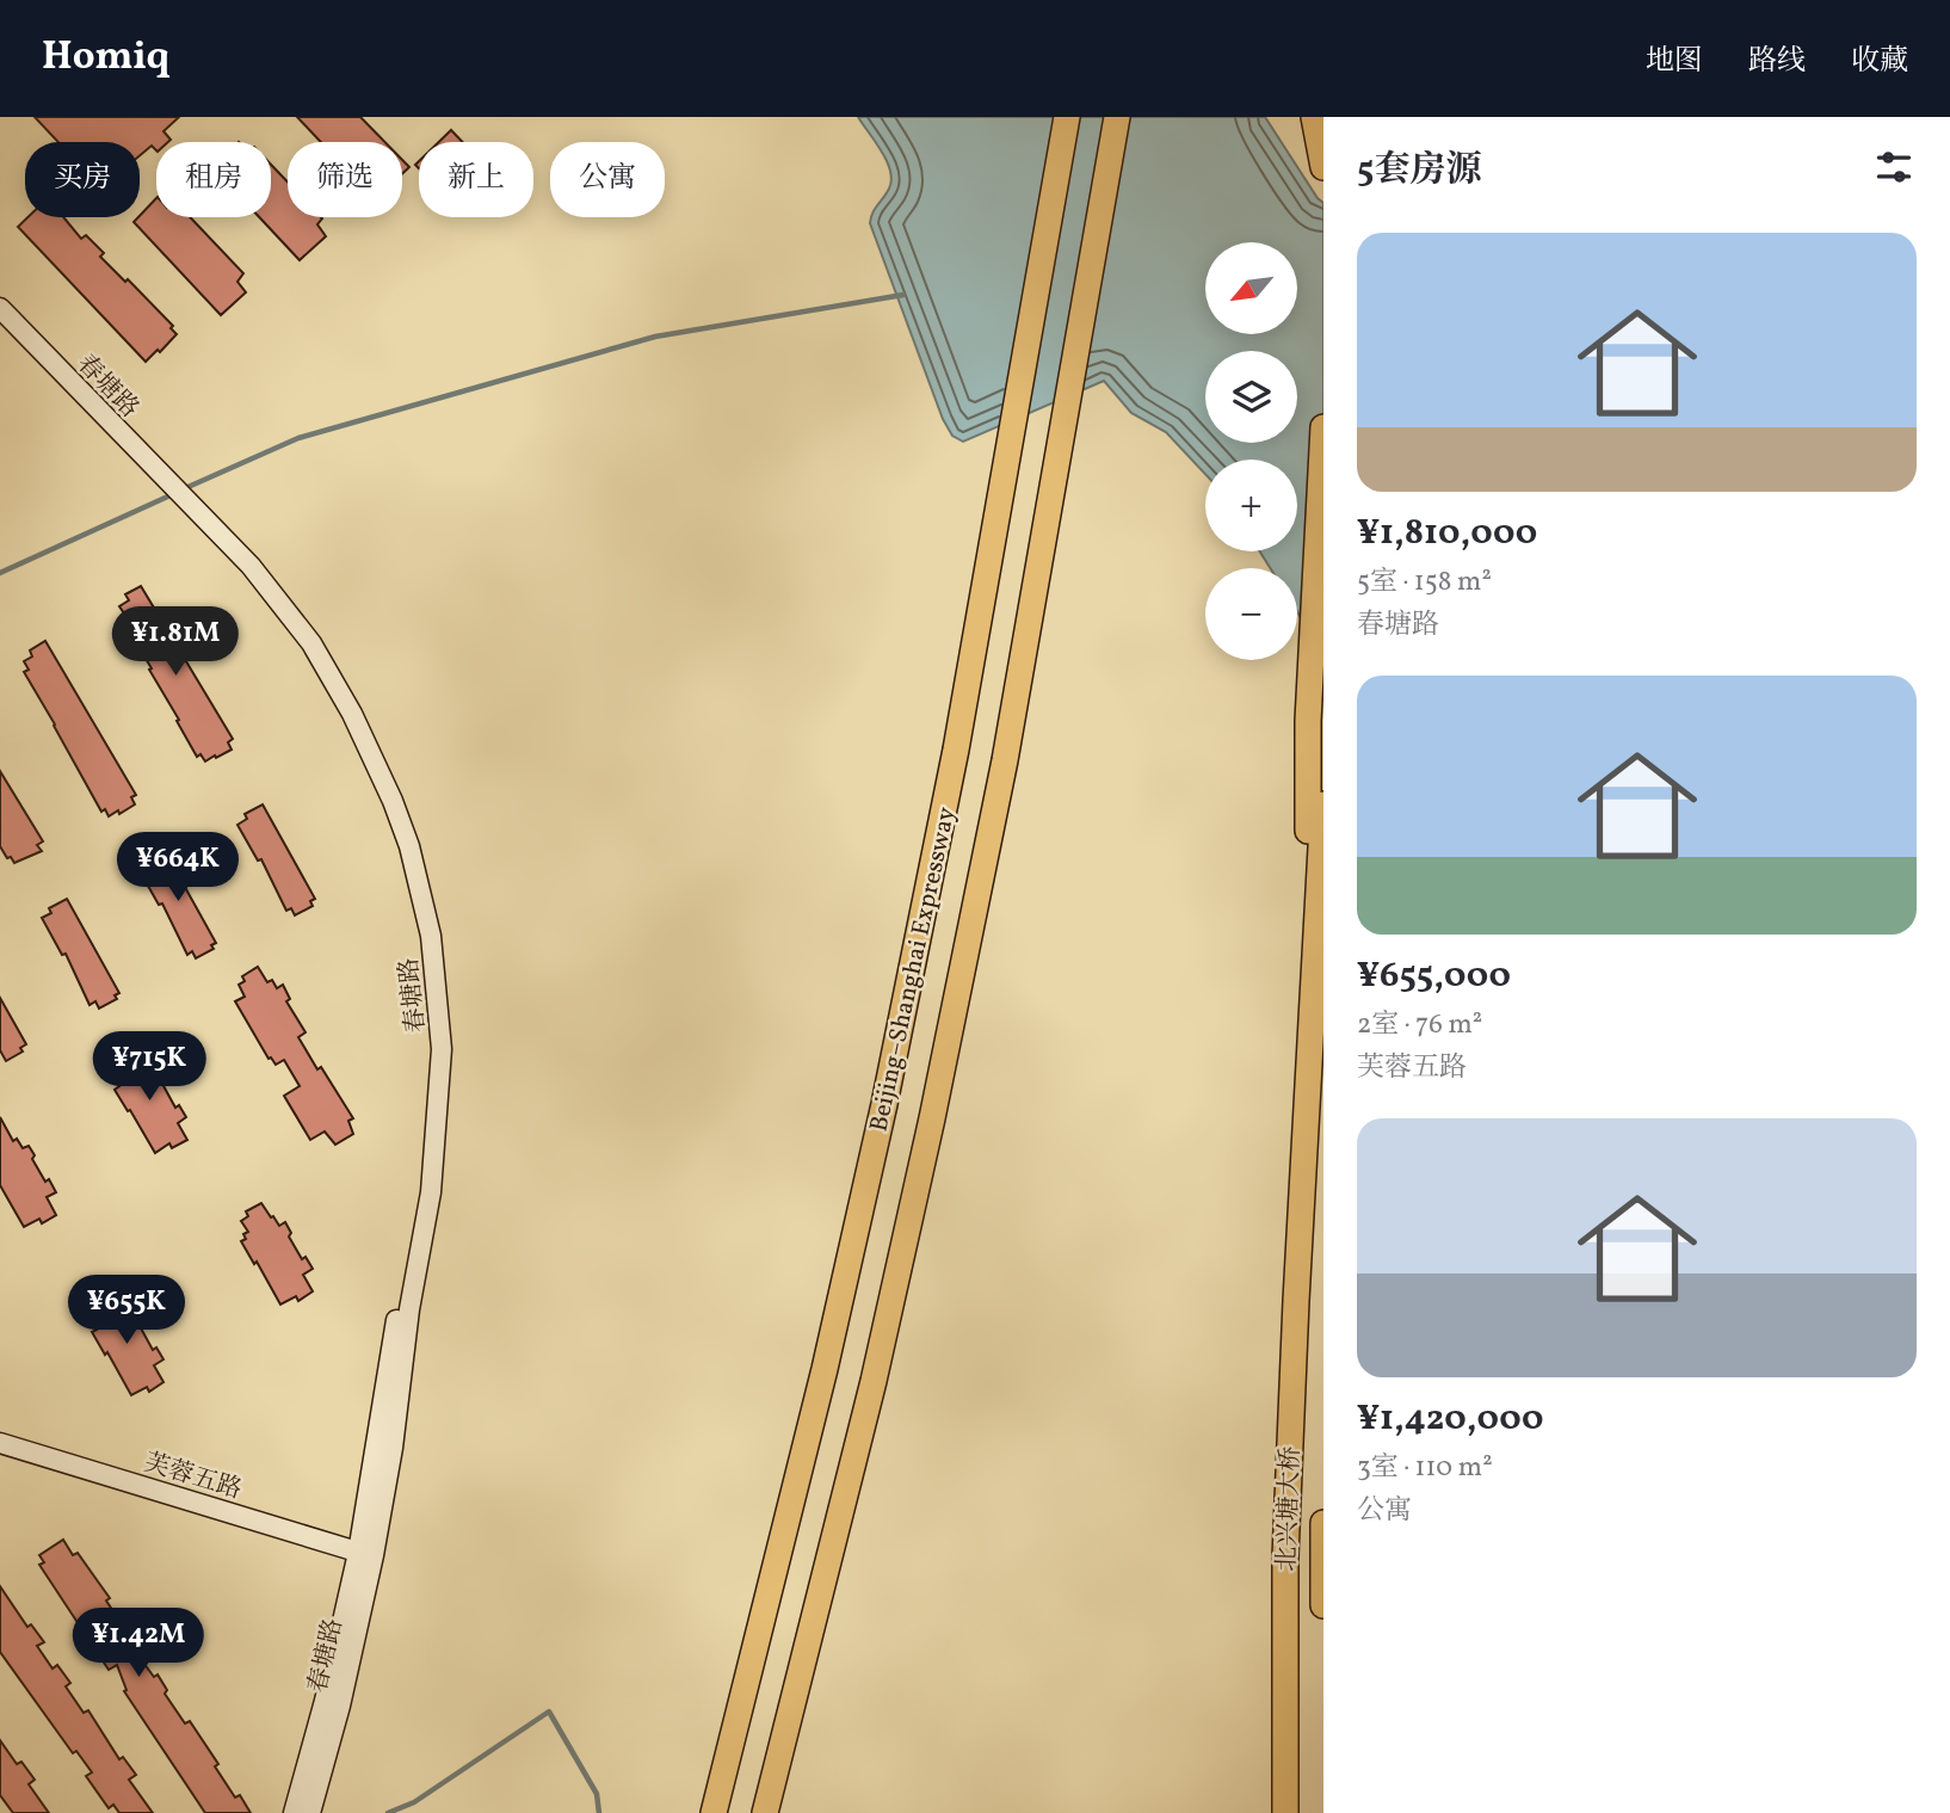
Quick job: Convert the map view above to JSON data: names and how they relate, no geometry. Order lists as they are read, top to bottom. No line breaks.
{"streets":{"highway":["Beijing–Shanghai Expressway","北兴塘大桥"],"street":["春塘路","芙蓉五路"]},"crossings":[["春塘路","芙蓉五路"]],"north":"bottom left","page":{"header":"Homiq","nav":["地图","路线","收藏"],"heading":"5套房源","chip":["买房","租房","筛选","新上","公寓"],"list":[{"name":"¥1,810,000","note":"5室 · 158 m² · 春塘路"},{"name":"¥655,000","note":"2室 · 76 m² · 芙蓉五路"},{"name":"¥1,420,000","note":"3室 · 110 m² · 公寓"}],"map_buttons":["+","−"],"price":["¥1.81M","¥664K","¥715K","¥655K","¥1.42M"]}}
